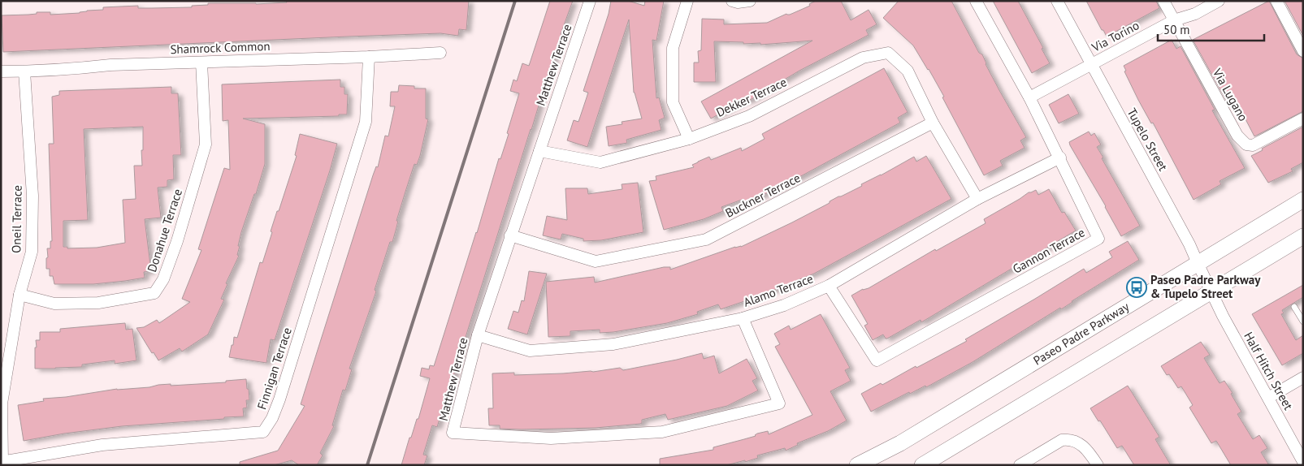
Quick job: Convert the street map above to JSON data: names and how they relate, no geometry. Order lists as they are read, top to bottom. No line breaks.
{"streets":{"main road":["Paseo Padre Parkway"],"street":["Via Torino","Shamrock Common","Matthew Terrace","Via Lugano","Dekker Terrace","Tupelo Street","Buckner Terrace","Oneil Terrace","Donahue Terrace","Gannon Terrace","Alamo Terrace","Finnigan Terrace","Half Hitch Street"]},"crossings":[["Via Torino","Via Lugano"],["Via Torino","Tupelo Street"],["Via Torino","Gannon Terrace"],["Shamrock Common","Oneil Terrace"],["Shamrock Common","Donahue Terrace"],["Shamrock Common","Finnigan Terrace"],["Matthew Terrace","Dekker Terrace"],["Matthew Terrace","Buckner Terrace"],["Matthew Terrace","Alamo Terrace"],["Dekker Terrace","Buckner Terrace"],["Tupelo Street","Paseo Padre Parkway"],["Tupelo Street","Half Hitch Street"],["Oneil Terrace","Donahue Terrace"],["Oneil Terrace","Finnigan Terrace"],["Gannon Terrace","Alamo Terrace"]],"places":{"bus stop":["Paseo Padre Parkway & Tupelo Street"]},"scale_bar":"50 m"}
